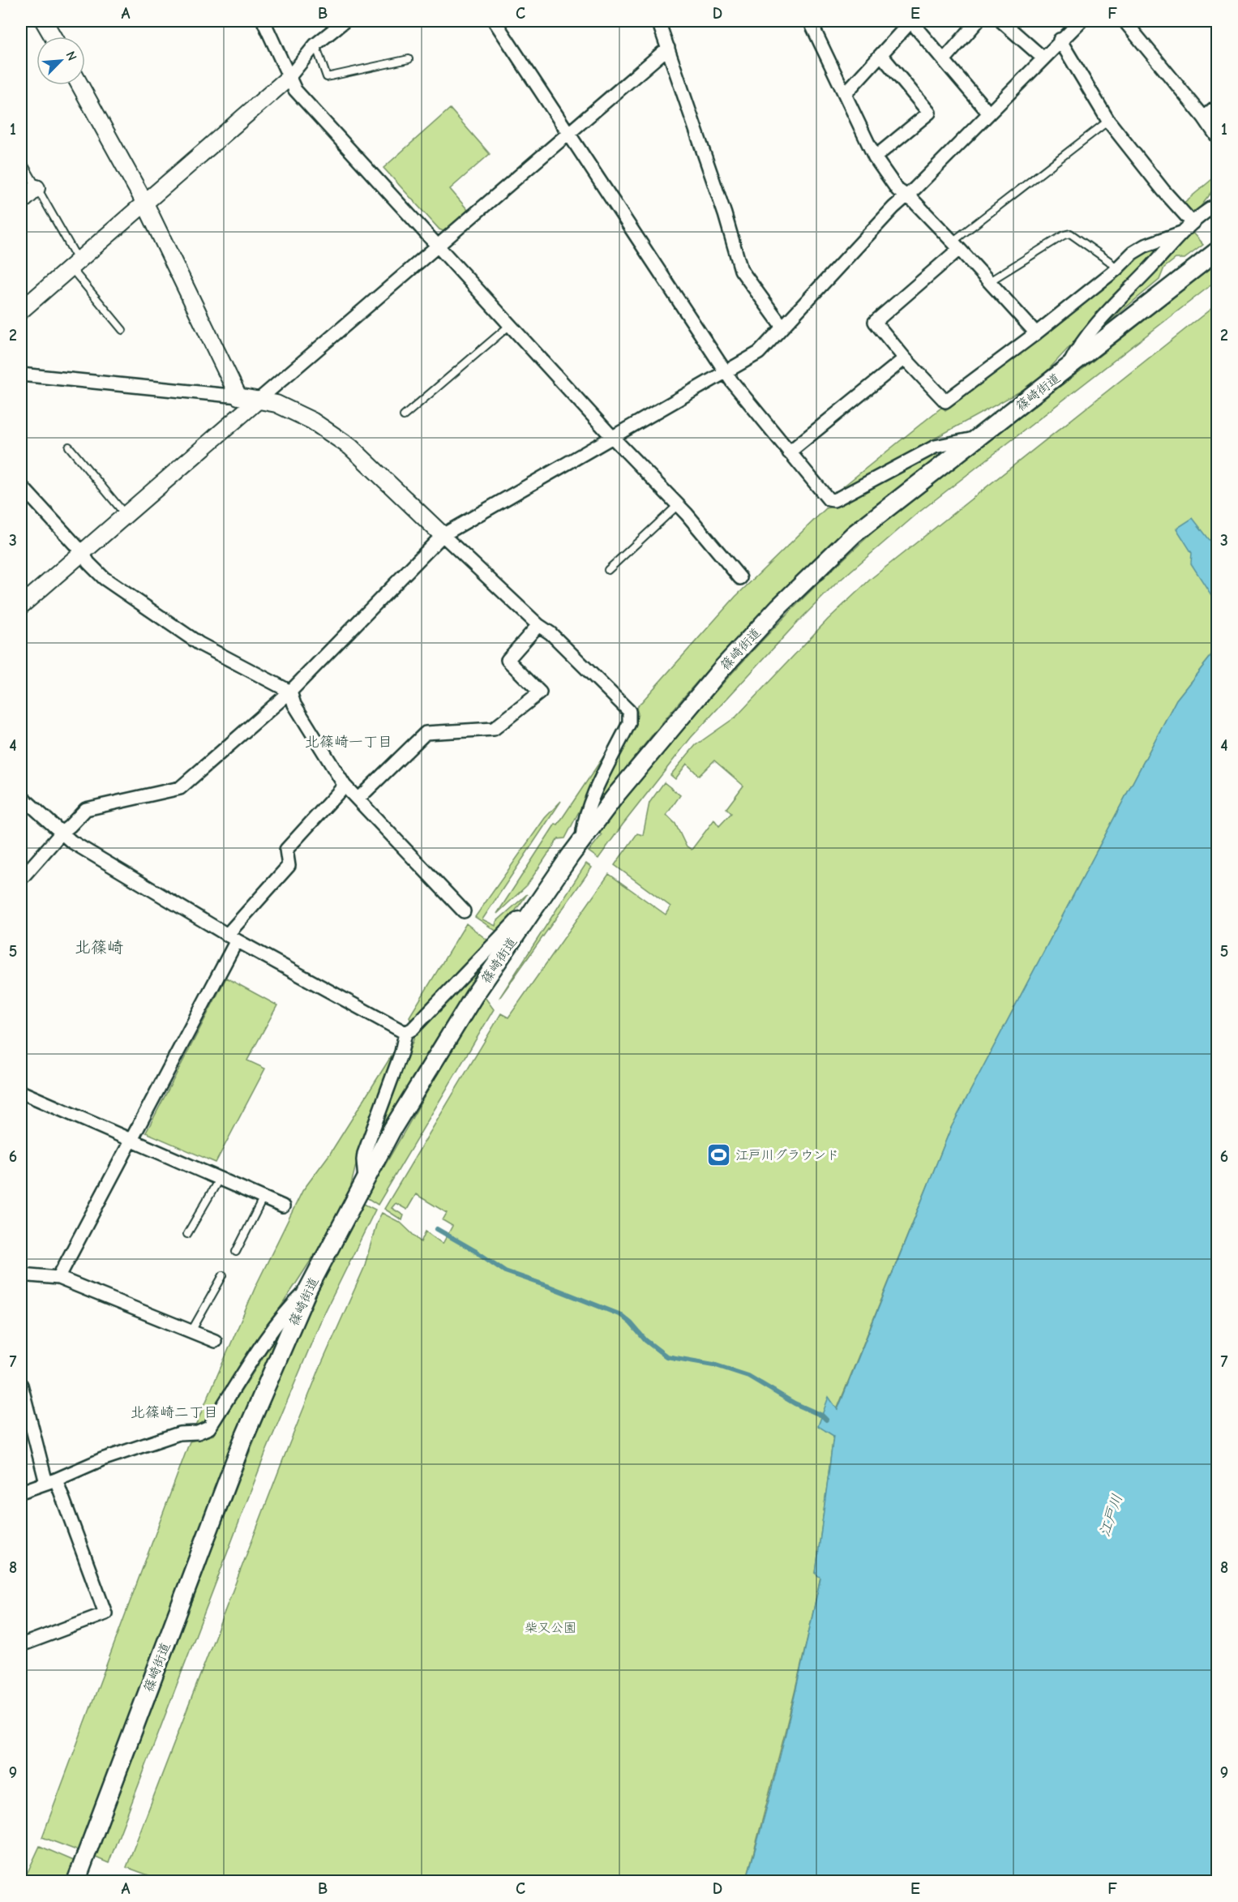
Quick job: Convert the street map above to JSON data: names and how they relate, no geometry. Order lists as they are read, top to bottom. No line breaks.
{"streets":{"main road":["篠崎街道"]},"districts":["北篠崎一丁目","北篠崎","北篠崎二丁目"],"water":["江戸川"],"parks":["柴又公園"],"places":{"sports":["江戸川グラウンド"]},"north":"top right","grid":{"columns":["A","B","C","D","E","F"],"rows":["1","2","3","4","5","6","7","8","9"]}}
